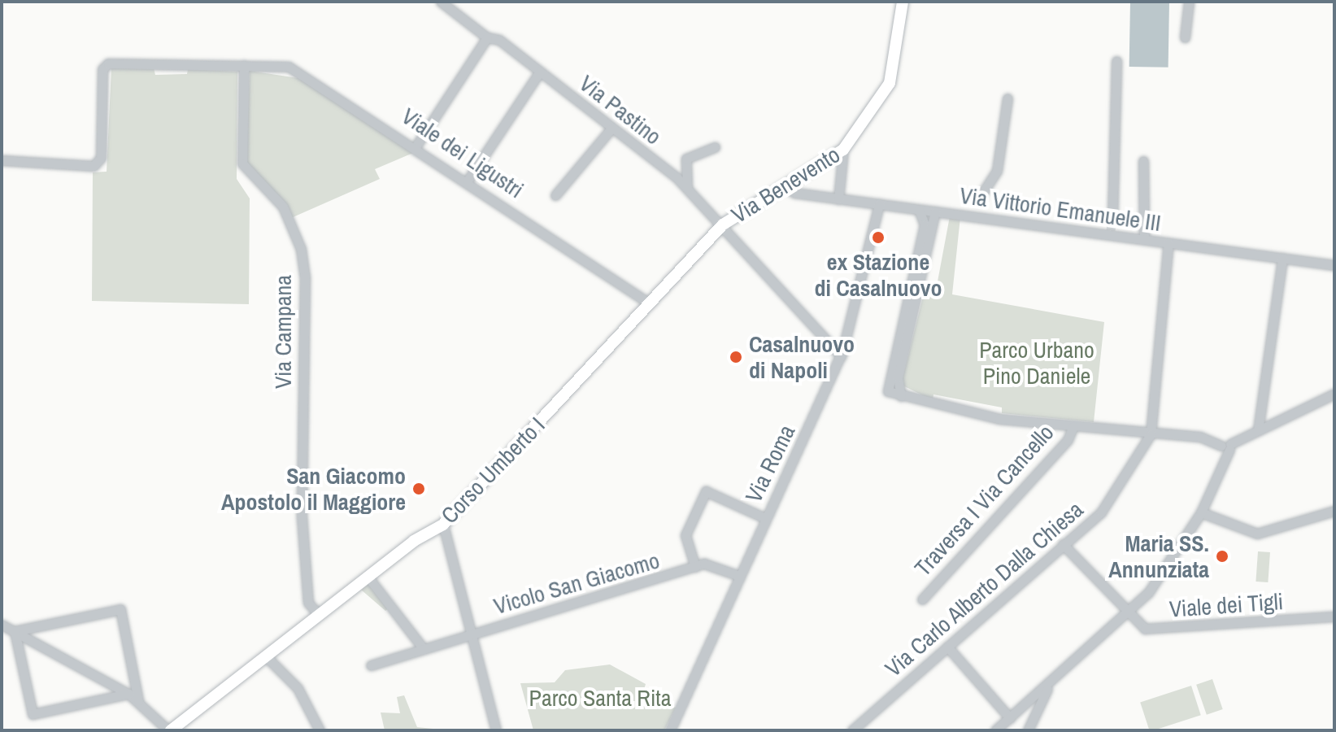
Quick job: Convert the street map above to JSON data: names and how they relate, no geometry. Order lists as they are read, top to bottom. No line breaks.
{"streets":{"main road":["Via Benevento","Corso Umberto I"],"street":["Via Pastino","Viale dei Ligustri","Via Vittorio Emanuele III","Via Campana","Via Roma","Traversa I Via Cancello","Vicolo San Giacomo","Via Carlo Alberto Dalla Chiesa","Viale dei Tigli"]},"crossings":[["Via Pastino","Via Benevento"],["Via Pastino","Corso Umberto I"],["Viale dei Ligustri","Via Campana"],["Viale dei Ligustri","Corso Umberto I"],["Via Benevento","Via Vittorio Emanuele III"],["Via Benevento","Corso Umberto I"],["Via Vittorio Emanuele III","Via Roma"],["Via Campana","Corso Umberto I"],["Via Roma","Vicolo San Giacomo"],["Via Carlo Alberto Dalla Chiesa","Viale dei Tigli"]],"parks":["Parco Urbano Pino Daniele","Parco Santa Rita"],"places":["ex Stazione di Casalnuovo","Casalnuovo di Napoli","San Giacomo Apostolo il Maggiore","Maria SS. Annunziata"]}
